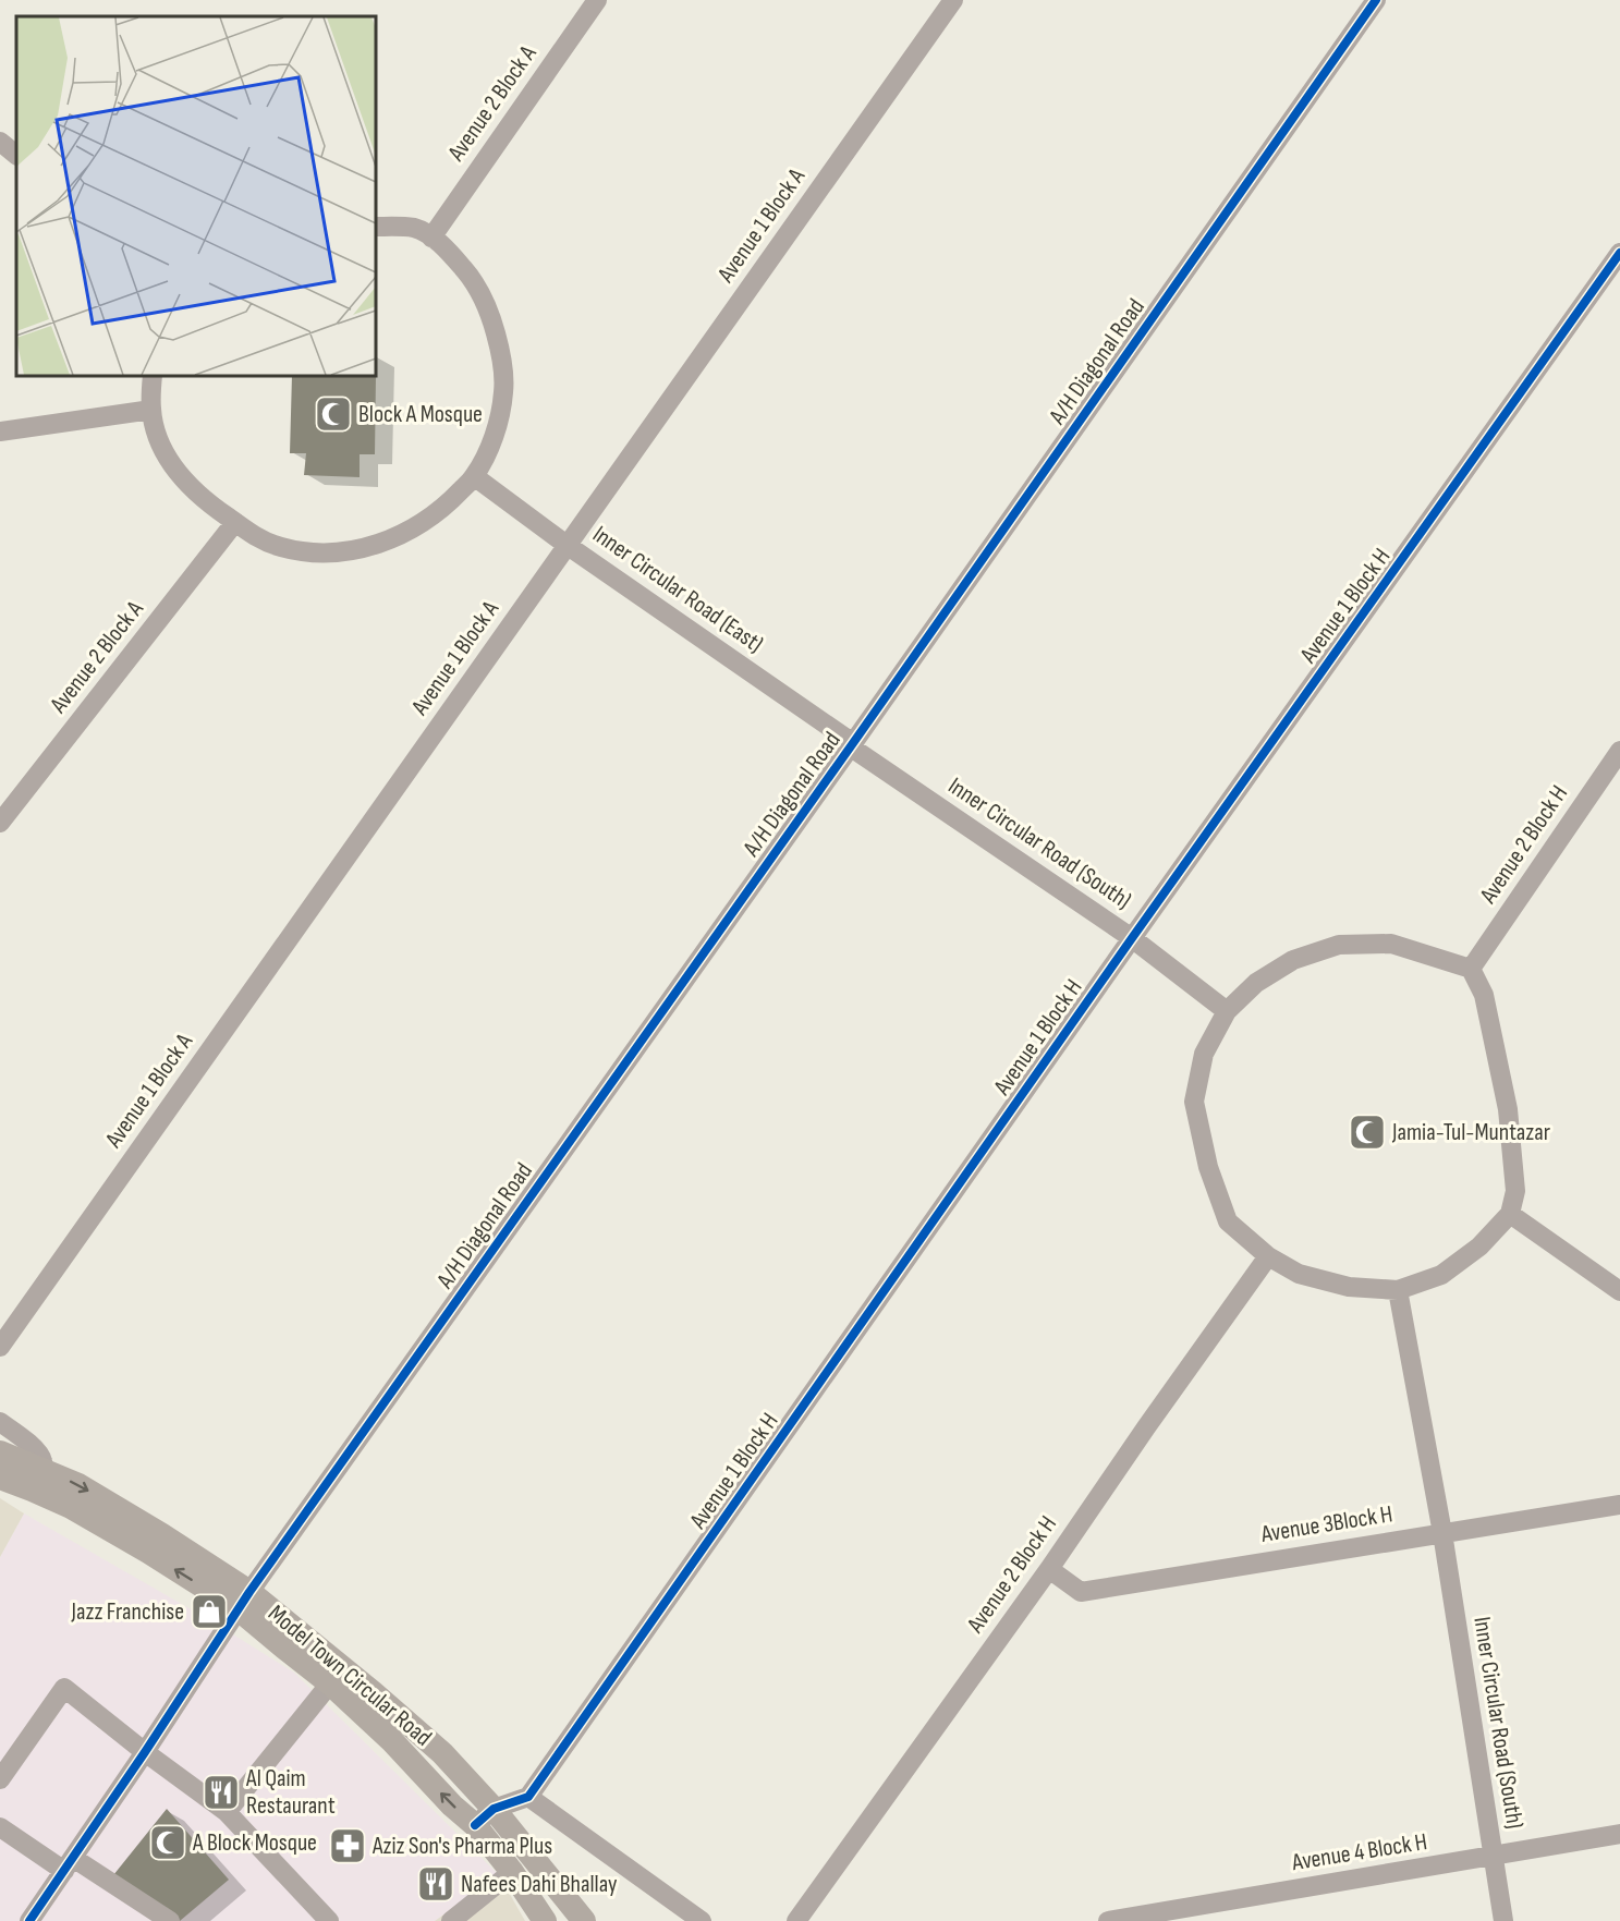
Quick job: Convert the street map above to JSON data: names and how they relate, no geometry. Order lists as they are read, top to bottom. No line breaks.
{"streets":{"main road":["Model Town Circular Road"],"street":["Avenue 2 Block A","Avenue 1 Block A","A/H Diagonal Road","Inner Circular Road (East)","Avenue 1 Block H","Inner Circular Road (South)","Avenue 2 Block H","Avenue 3Block H","Avenue 4 Block H"]},"crossings":[["Avenue 1 Block A","Inner Circular Road (East)"],["A/H Diagonal Road","Inner Circular Road (East)"],["A/H Diagonal Road","Inner Circular Road (South)"],["A/H Diagonal Road","Model Town Circular Road"],["Inner Circular Road (East)","Inner Circular Road (South)"],["Avenue 1 Block H","Inner Circular Road (South)"],["Inner Circular Road (South)","Avenue 3Block H"],["Inner Circular Road (South)","Avenue 4 Block H"],["Avenue 2 Block H","Avenue 3Block H"]],"places":{"mosque":["Block A Mosque","Jamia-Tul-Muntazar","A Block Mosque"],"shop":["Jazz Franchise"],"restaurant":["Al Qaim Restaurant","Nafees Dahi Bhallay"],"pharmacy":["Aziz Son's Pharma Plus"]}}
